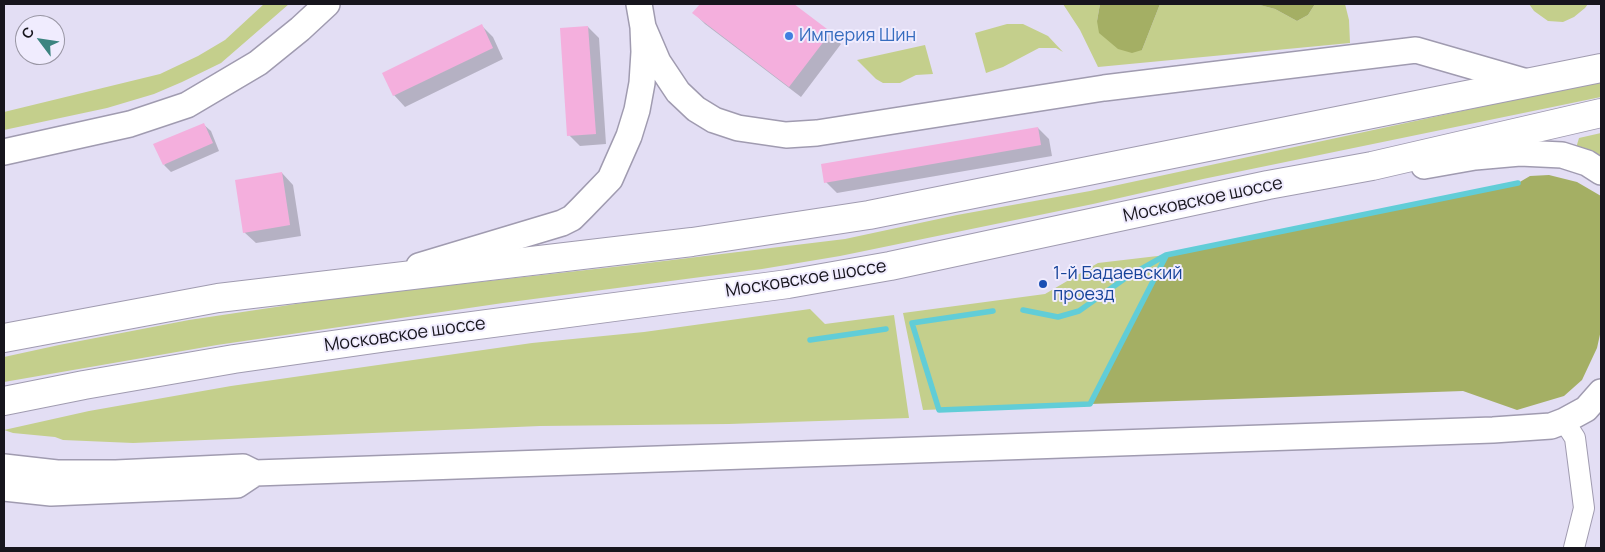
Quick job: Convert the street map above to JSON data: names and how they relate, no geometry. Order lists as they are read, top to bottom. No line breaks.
{"streets":{"highway":["Московское шоссе"]},"places":["Империя Шин","1-й Бадаевский проезд"],"north":"top left"}
